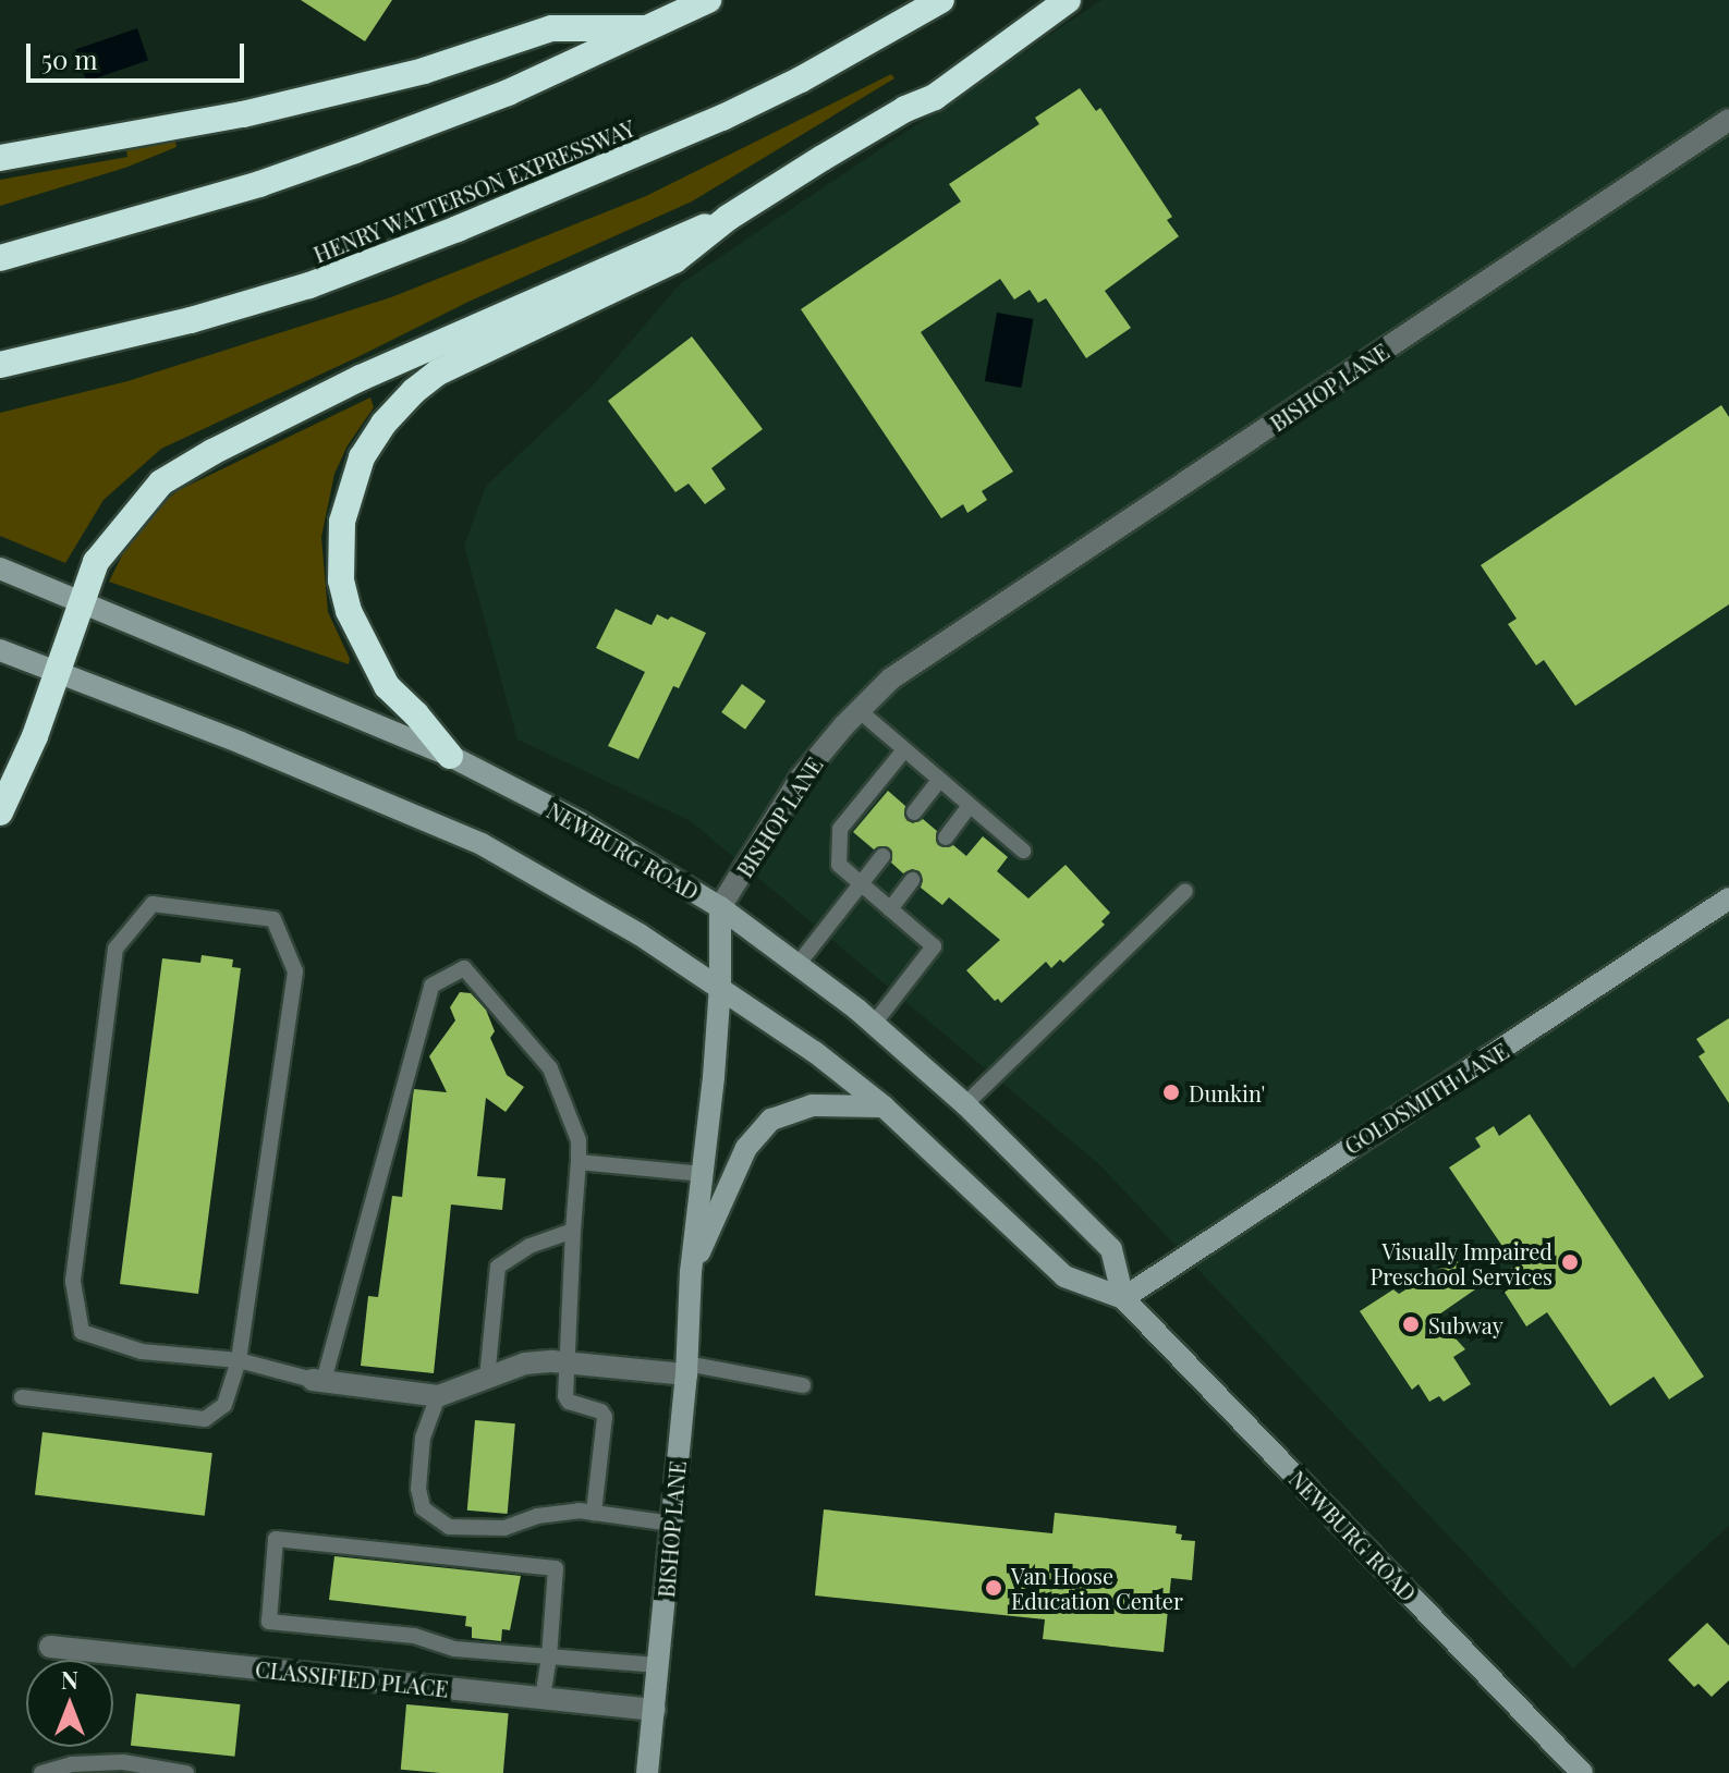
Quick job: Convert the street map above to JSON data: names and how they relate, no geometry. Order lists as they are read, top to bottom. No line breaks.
{"streets":{"highway":["HENRY WATTERSON EXPRESSWAY"],"main road":["BISHOP LANE","NEWBURG ROAD","GOLDSMITH LANE"],"street":["CLASSIFIED PLACE"]},"crossings":[["BISHOP LANE","NEWBURG ROAD"],["BISHOP LANE","CLASSIFIED PLACE"],["NEWBURG ROAD","GOLDSMITH LANE"]],"places":["Dunkin'","Visually Impaired Preschool Services","Subway","Van Hoose Education Center"],"scale_bar":"50 m","north":"top"}
